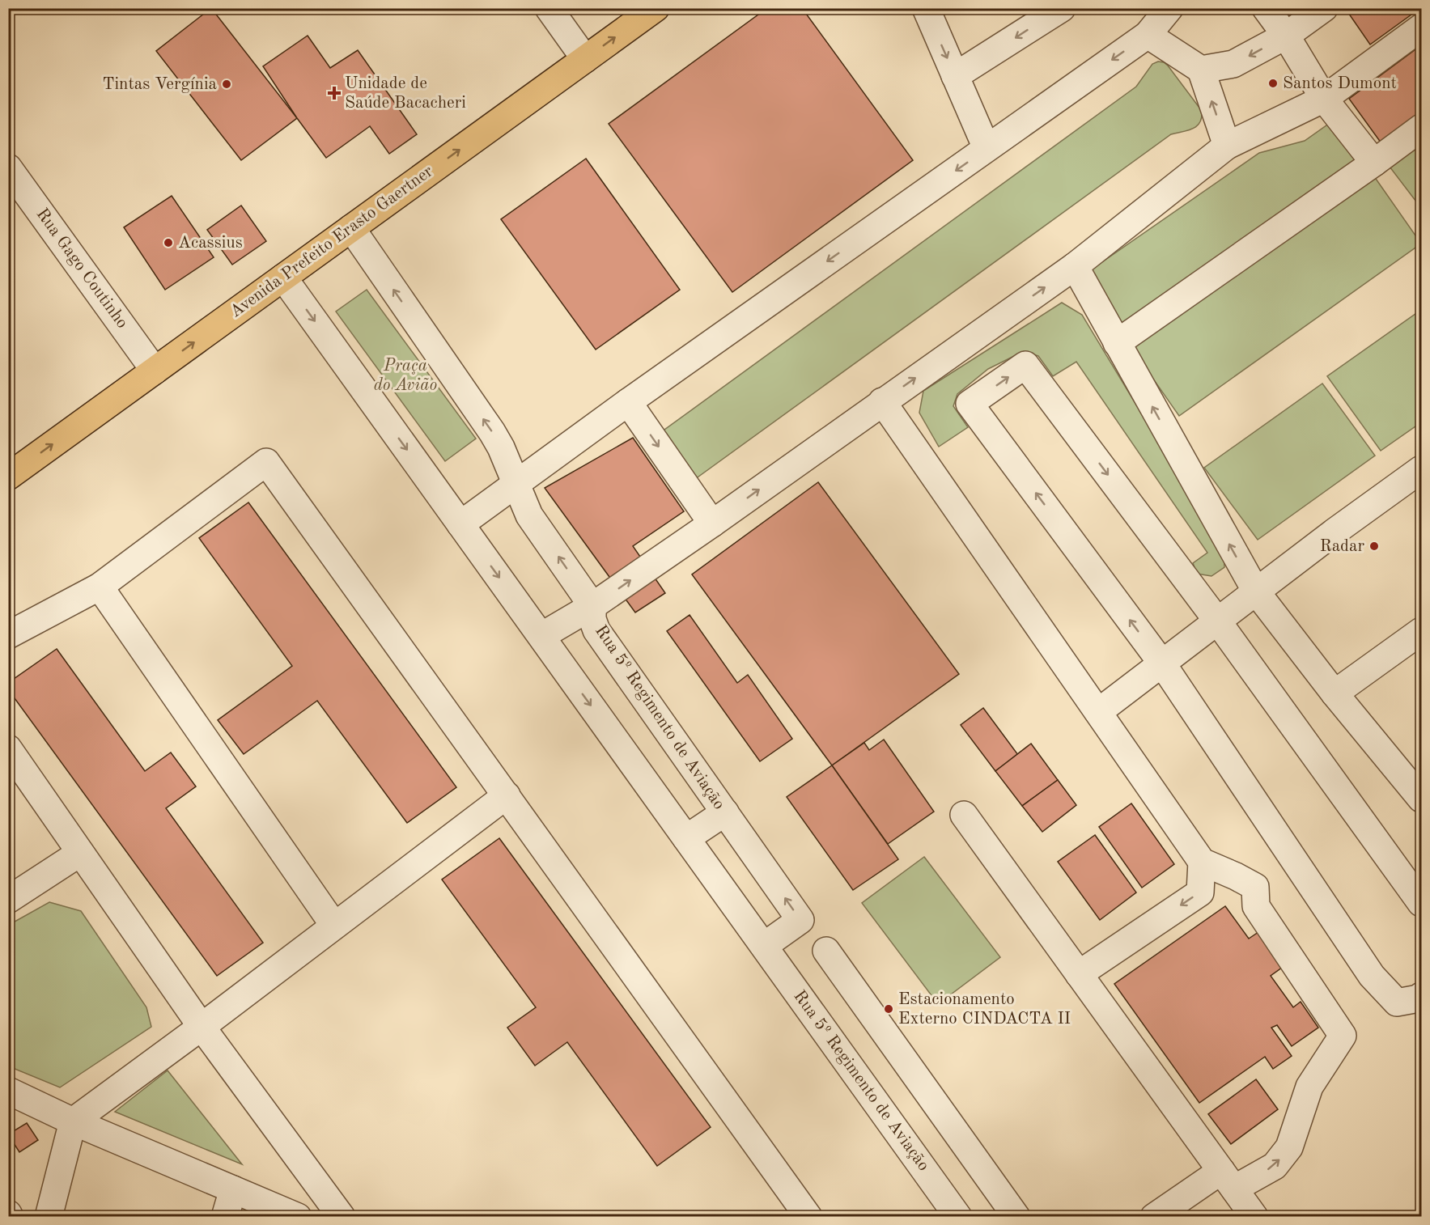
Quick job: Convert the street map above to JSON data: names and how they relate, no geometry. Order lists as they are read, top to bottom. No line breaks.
{"streets":{"main road":["Avenida Prefeito Erasto Gaertner"],"street":["Rua Gago Coutinho","Rua 5º Regimento de Aviação"]},"crossings":[["Avenida Prefeito Erasto Gaertner","Rua Gago Coutinho"],["Avenida Prefeito Erasto Gaertner","Rua 5º Regimento de Aviação"]],"one_way":["Avenida Prefeito Erasto Gaertner"],"parks":["Praça do Avião"],"places":{"other":["Santos Dumont","Tintas Vergínia","Acassius","Radar","Estacionamento Externo CINDACTA II"],"health":["Unidade de Saúde Bacacheri"]}}
